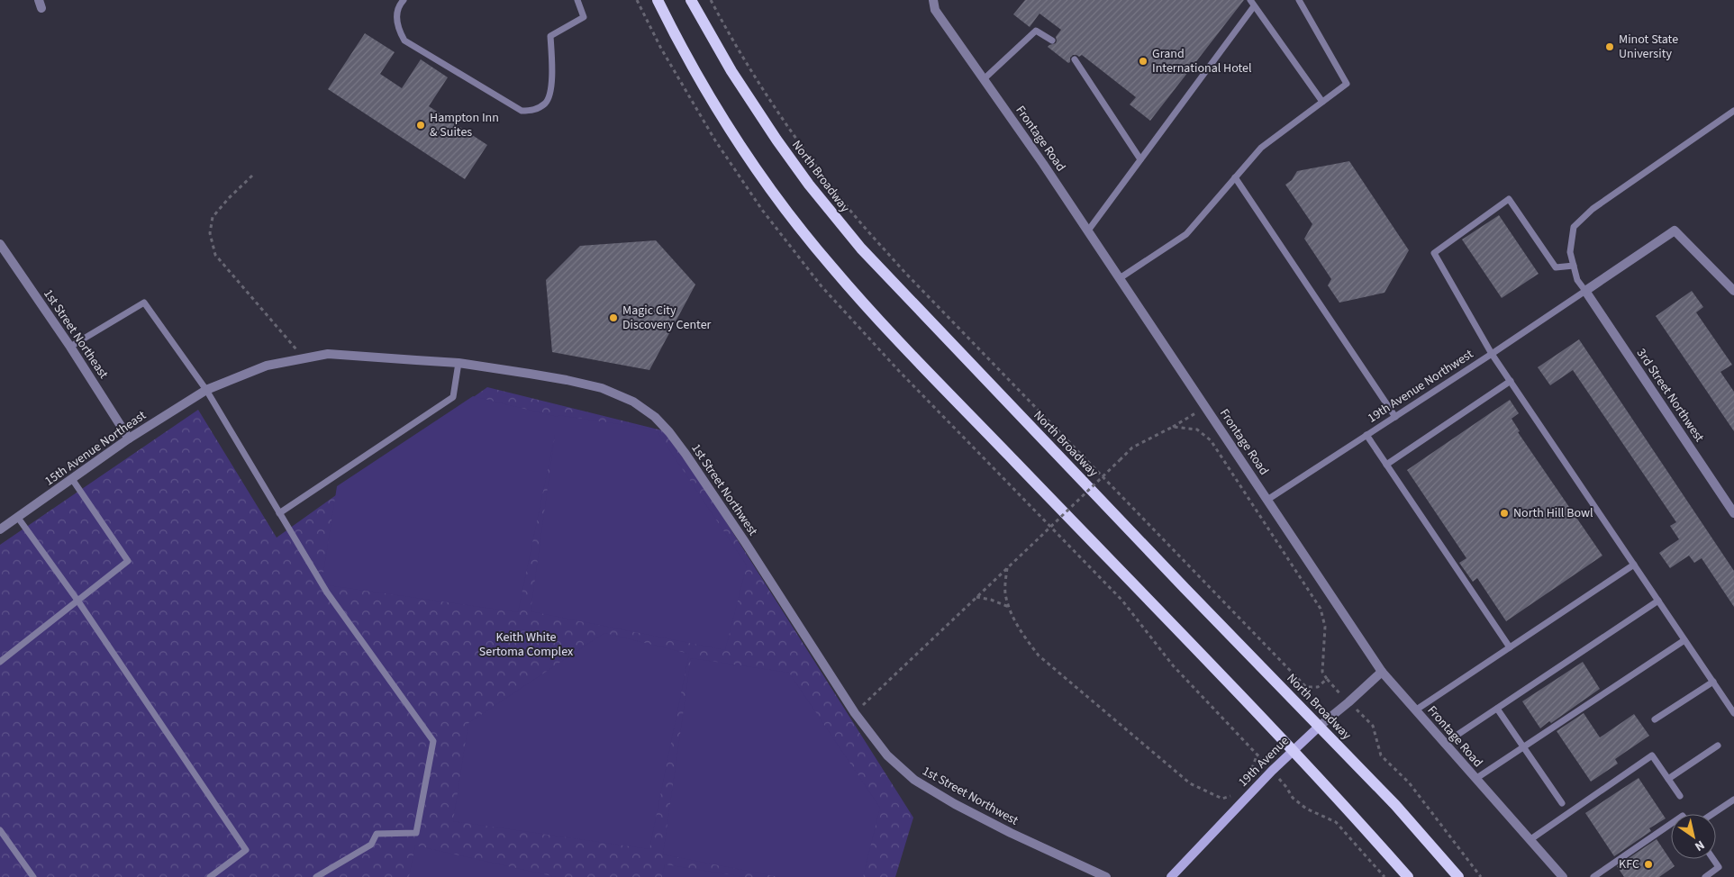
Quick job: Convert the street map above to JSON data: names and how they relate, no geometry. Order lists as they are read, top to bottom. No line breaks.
{"streets":{"main road":["North Broadway"],"street":["Frontage Road","1st Street Northeast","3rd Street Northwest","15th Avenue Northeast","1st Street Northwest","19th Avenue"],"lane":["19th Avenue Northwest"]},"crossings":[["Frontage Road","19th Avenue Northwest"],["Frontage Road","19th Avenue"],["North Broadway","19th Avenue"],["1st Street Northeast","15th Avenue Northeast"],["19th Avenue Northwest","3rd Street Northwest"],["15th Avenue Northeast","1st Street Northwest"]],"parks":["Keith White Sertoma Complex"],"places":["Minot State University","Grand International Hotel","Hampton Inn & Suites","Magic City Discovery Center","North Hill Bowl","KFC"],"north":"bottom right"}
